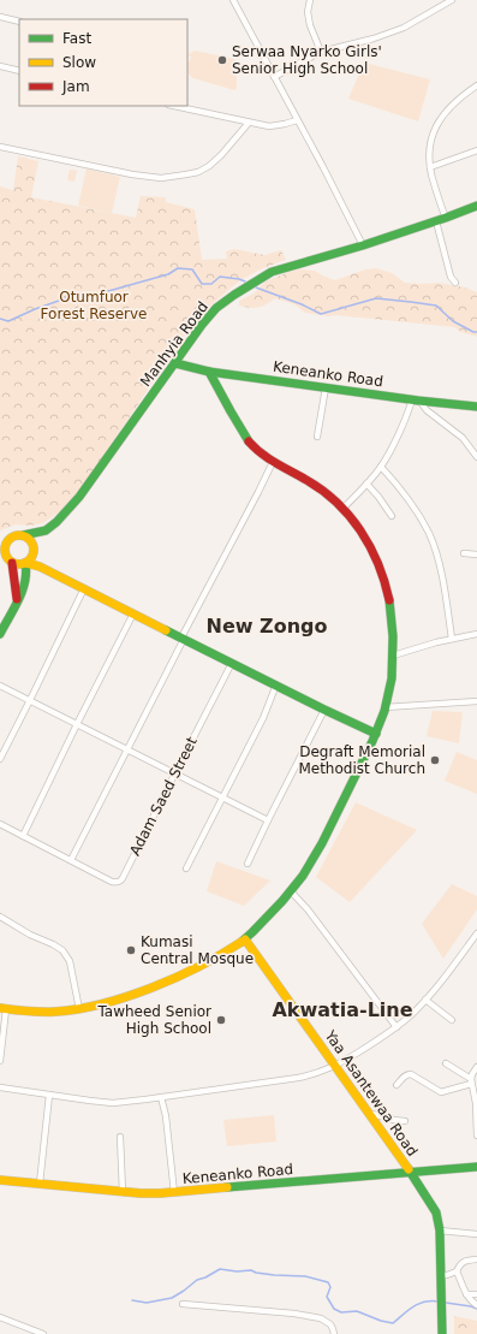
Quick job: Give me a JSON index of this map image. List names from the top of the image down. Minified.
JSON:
{"streets":{"street":["Manhyia Road","Keneanko Road","Adam Saed Street","Yaa Asantewaa Road"]},"crossings":[["Manhyia Road","Keneanko Road"],["Keneanko Road","Yaa Asantewaa Road"]],"districts":["New Zongo","Akwatia-Line"],"parks":["Otumfuor Forest Reserve"],"places":["Serwaa Nyarko Girls' Senior High School","Degraft Memorial Methodist Church","Kumasi Central Mosque","Tawheed Senior High School"],"legend":["Fast","Slow","Jam"]}
